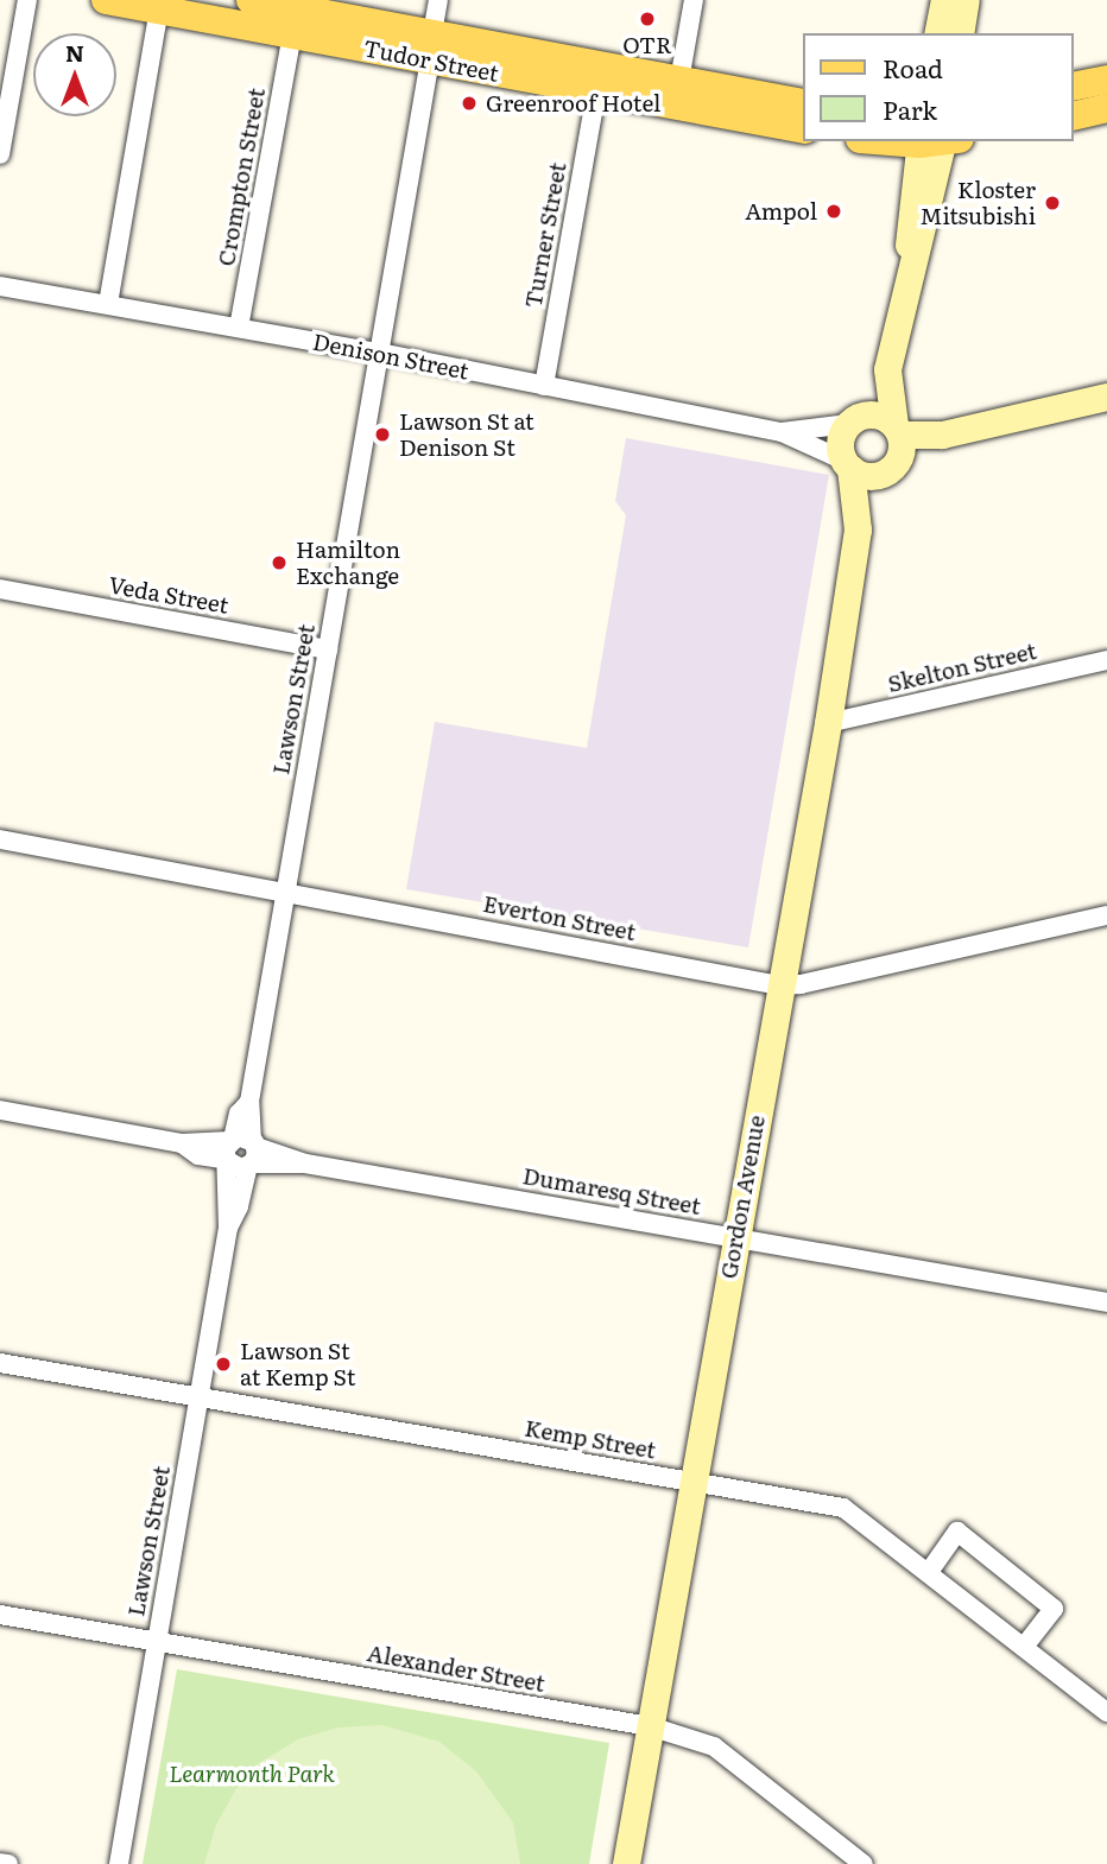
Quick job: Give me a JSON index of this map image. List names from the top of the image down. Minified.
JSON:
{"streets":{"main road":["Tudor Street","Gordon Avenue"],"street":["Crompton Street","Turner Street","Denison Street","Veda Street","Skelton Street","Lawson Street","Everton Street","Dumaresq Street","Kemp Street","Alexander Street"]},"crossings":[["Tudor Street","Crompton Street"],["Tudor Street","Turner Street"],["Tudor Street","Lawson Street"],["Crompton Street","Denison Street"],["Turner Street","Denison Street"],["Denison Street","Lawson Street"],["Denison Street","Gordon Avenue"],["Veda Street","Lawson Street"],["Skelton Street","Gordon Avenue"],["Lawson Street","Everton Street"],["Lawson Street","Dumaresq Street"],["Lawson Street","Kemp Street"],["Lawson Street","Alexander Street"],["Everton Street","Gordon Avenue"],["Dumaresq Street","Gordon Avenue"],["Gordon Avenue","Kemp Street"],["Gordon Avenue","Alexander Street"]],"parks":["Learmonth Park"],"places":["OTR","Greenroof Hotel","Kloster Mitsubishi","Ampol","Lawson St at Denison St","Hamilton Exchange","Lawson St at Kemp St"],"legend":["Road","Park"],"north":"top"}
